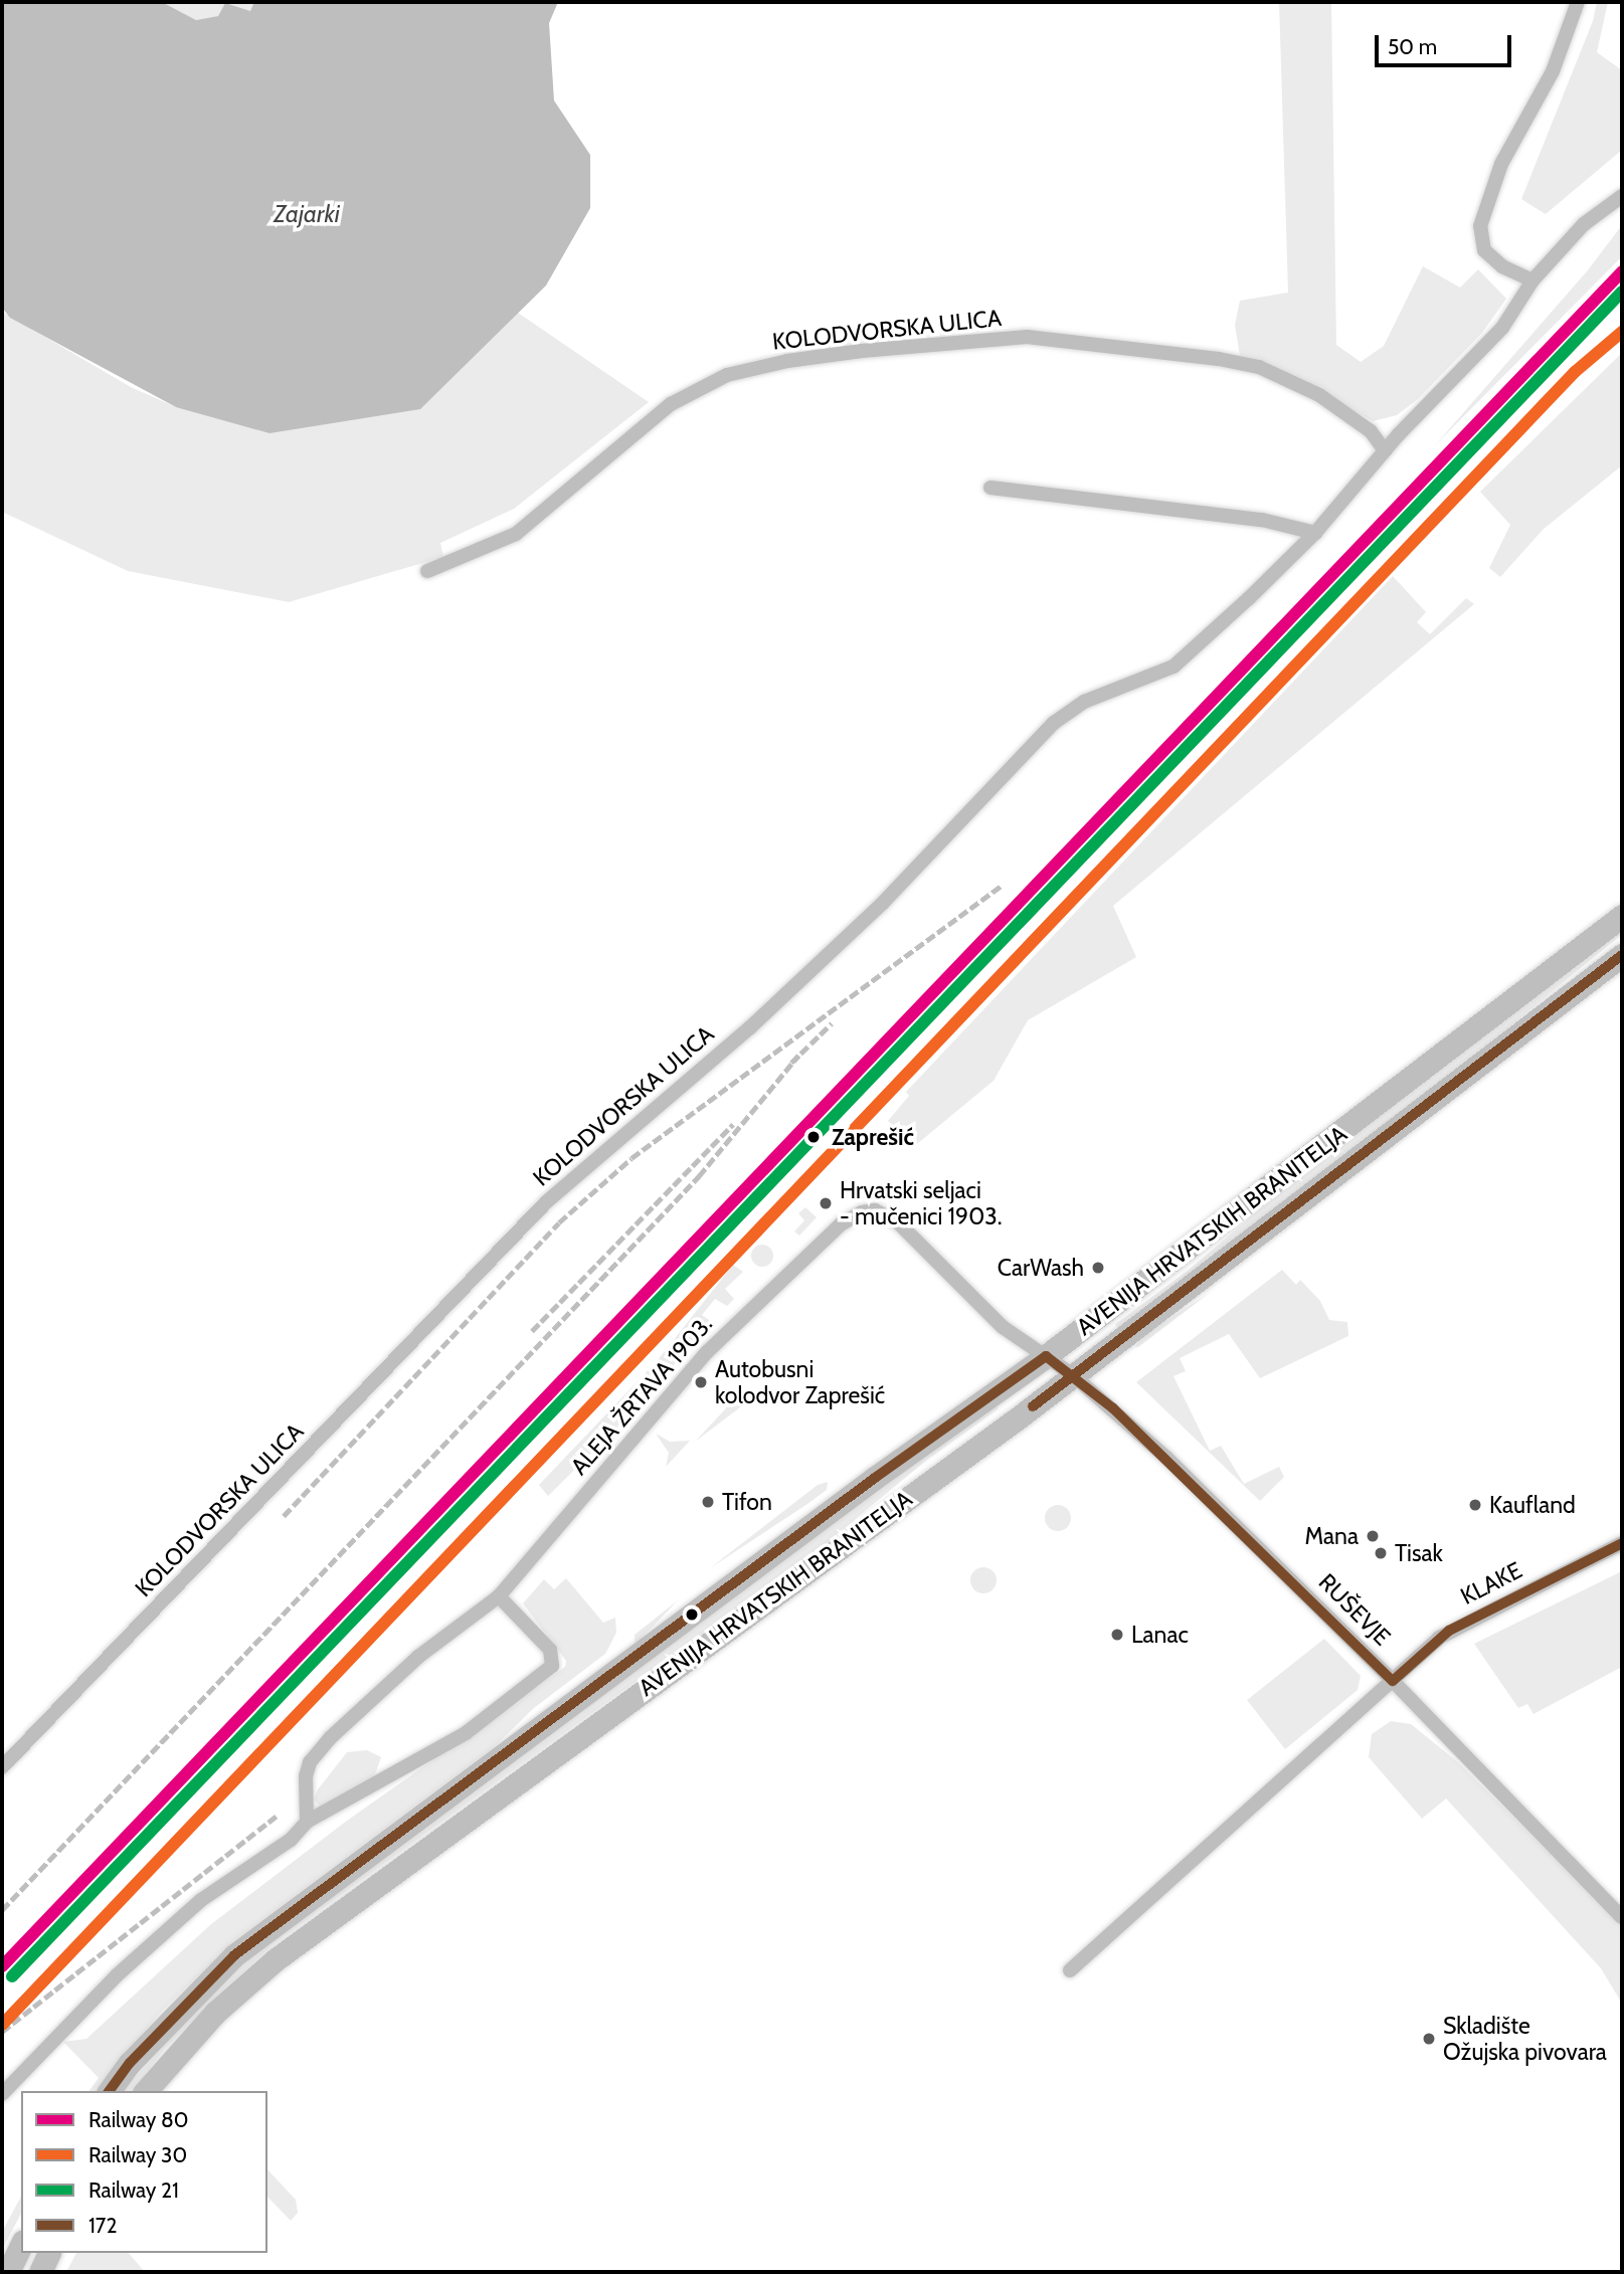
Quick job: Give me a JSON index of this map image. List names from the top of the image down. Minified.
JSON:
{"streets":{"main road":["AVENIJA HRVATSKIH BRANITELJA"],"street":["KOLODVORSKA ULICA","ALEJA ŽRTAVA 1903.","KLAKE","RUŠEVJE"]},"crossings":[["AVENIJA HRVATSKIH BRANITELJA","ALEJA ŽRTAVA 1903."],["AVENIJA HRVATSKIH BRANITELJA","RUŠEVJE"],["ALEJA ŽRTAVA 1903.","RUŠEVJE"],["KLAKE","RUŠEVJE"]],"water":["Zajarki"],"places":["Zaprešić","Hrvatski seljaci - mučenici 1903.","CarWash","Autobusni kolodvor Zaprešić","Tifon","Kaufland","Mana","Tisak","Lanac","Skladište Ožujska pivovara"],"lines":["rail line 80","rail line 21","rail line 30","transit line 172"],"legend":["Railway 80","Railway 30","Railway 21","172"],"scale_bar":"50 m"}
